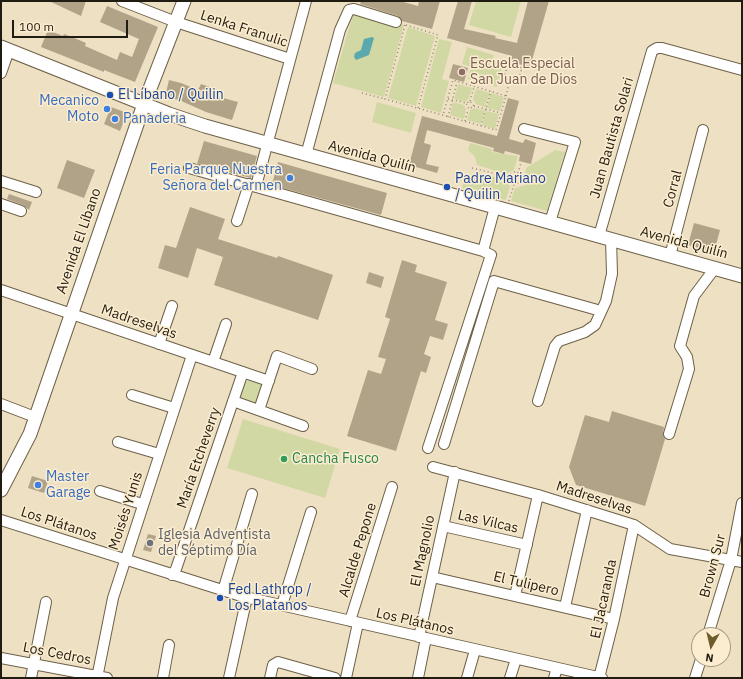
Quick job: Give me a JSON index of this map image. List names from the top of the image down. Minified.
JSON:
{"streets":{"main road":["Avenida Quilín","Avenida El Líbano"],"street":["Lenka Franulic","Juan Bautista Solari","Corral","Madreselvas","María Etcheverry","Moisés Yunis","Las Vilcas","Los Plátanos","Alcalde Pepone","El Magnolio","Brown Sur","El Tulipero","El Jacaranda","Los Cedros"]},"crossings":[["Lenka Franulic","Avenida El Líbano"],["Juan Bautista Solari","Avenida Quilín"],["Avenida Quilín","Corral"],["Avenida Quilín","Avenida El Líbano"],["Avenida El Líbano","Madreselvas"],["Madreselvas","María Etcheverry"],["Madreselvas","Moisés Yunis"],["Madreselvas","El Magnolio"],["Madreselvas","Brown Sur"],["Madreselvas","El Jacaranda"],["María Etcheverry","Los Plátanos"],["Moisés Yunis","Los Plátanos"],["Moisés Yunis","Los Cedros"],["Las Vilcas","El Magnolio"],["Los Plátanos","Alcalde Pepone"],["Los Plátanos","El Magnolio"],["Los Plátanos","El Jacaranda"],["El Magnolio","El Tulipero"],["El Tulipero","El Jacaranda"]],"places":["Escuela Especial San Juan de Dios","El Líbano / Quilin","Mecanico Moto","Panaderia","Feria Parque Nuestra Señora del Carmen","Padre Mariano / Quilin","Cancha Fusco","Master Garage","Iglesia Adventista del Séptimo Día","Fed Lathrop / Los Platanos"],"scale_bar":"100 m","north":"bottom"}
